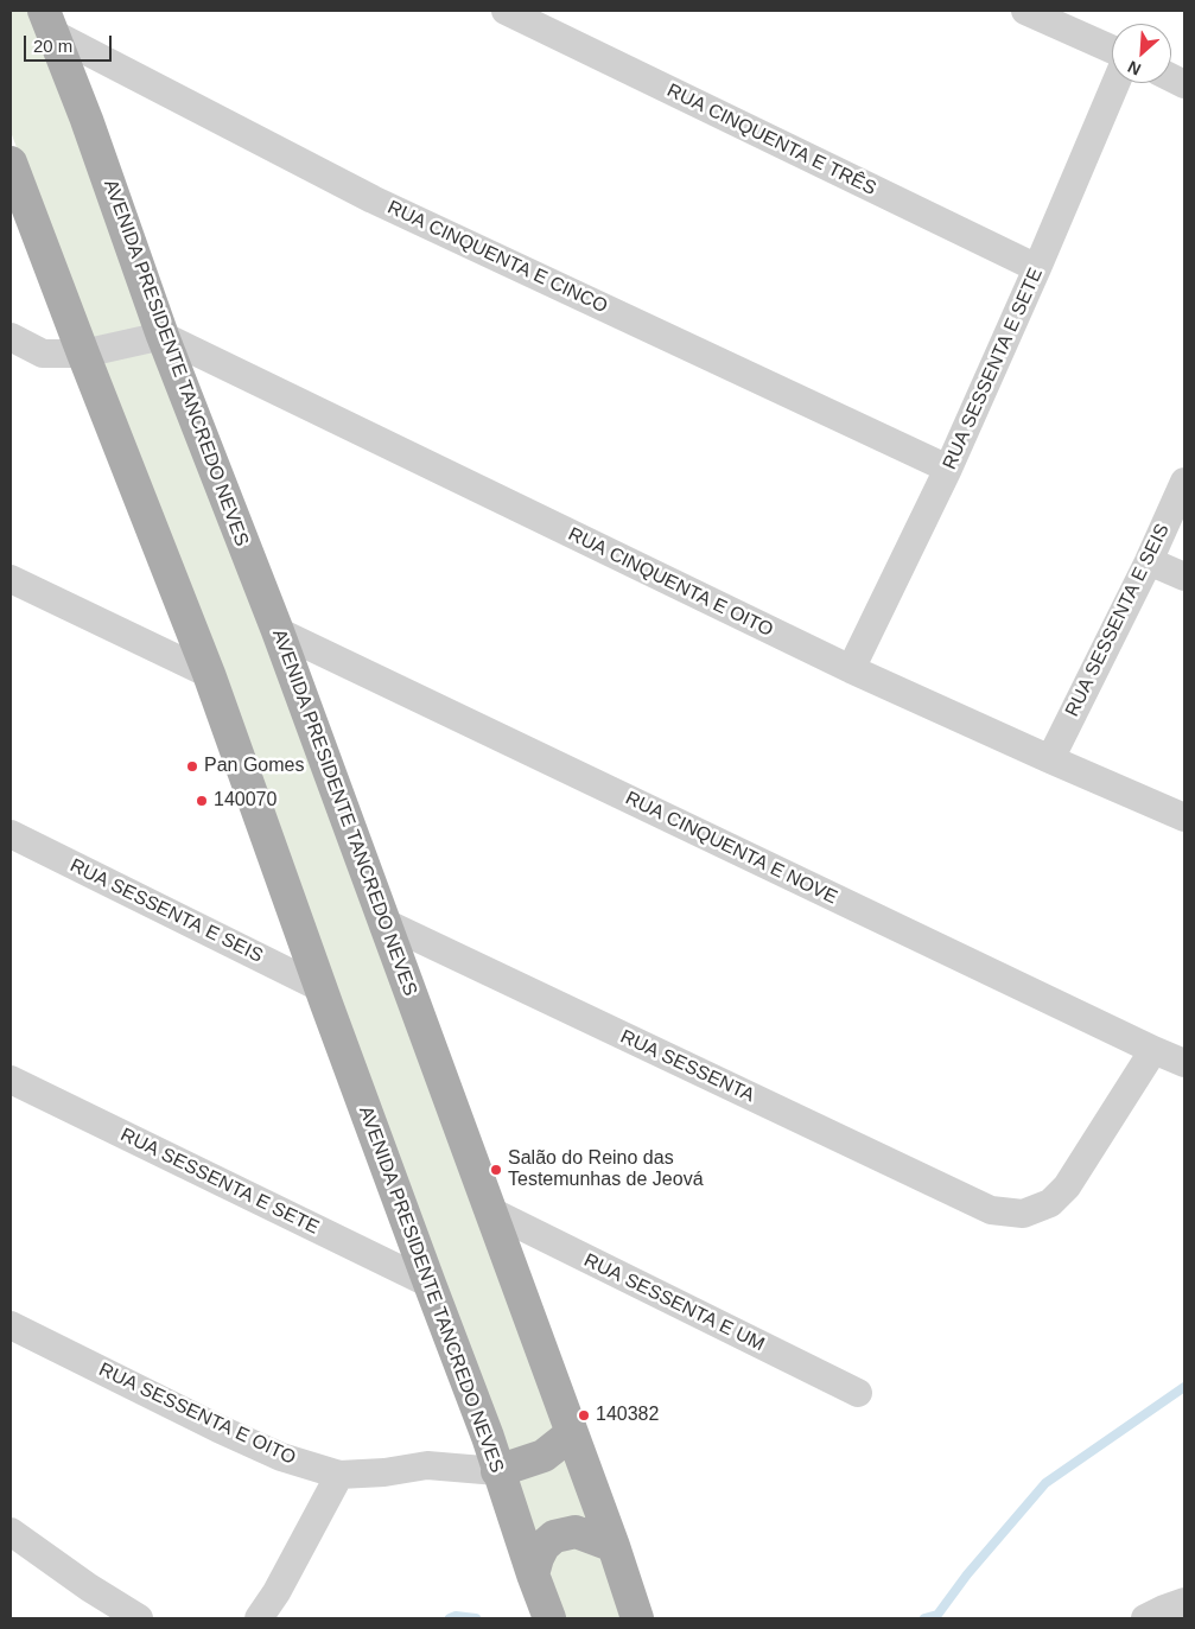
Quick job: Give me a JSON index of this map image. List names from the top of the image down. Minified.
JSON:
{"streets":{"main road":["AVENIDA PRESIDENTE TANCREDO NEVES"],"street":["RUA CINQUENTA E TRÊS","RUA CINQUENTA E CINCO","RUA SESSENTA E SETE","RUA CINQUENTA E OITO","RUA SESSENTA E SEIS","RUA CINQUENTA E NOVE","RUA SESSENTA","RUA SESSENTA E UM","RUA SESSENTA E OITO"]},"crossings":[["RUA CINQUENTA E TRÊS","RUA SESSENTA E SETE"],["RUA CINQUENTA E CINCO","AVENIDA PRESIDENTE TANCREDO NEVES"],["RUA CINQUENTA E CINCO","RUA SESSENTA E SETE"],["AVENIDA PRESIDENTE TANCREDO NEVES","RUA SESSENTA E SETE"],["AVENIDA PRESIDENTE TANCREDO NEVES","RUA CINQUENTA E OITO"],["AVENIDA PRESIDENTE TANCREDO NEVES","RUA SESSENTA E SEIS"],["AVENIDA PRESIDENTE TANCREDO NEVES","RUA CINQUENTA E NOVE"],["AVENIDA PRESIDENTE TANCREDO NEVES","RUA SESSENTA"],["AVENIDA PRESIDENTE TANCREDO NEVES","RUA SESSENTA E UM"],["AVENIDA PRESIDENTE TANCREDO NEVES","RUA SESSENTA E OITO"],["RUA SESSENTA E SETE","RUA CINQUENTA E OITO"],["RUA CINQUENTA E OITO","RUA SESSENTA E SEIS"],["RUA CINQUENTA E NOVE","RUA SESSENTA"]],"places":["Pan Gomes","140070","Salão do Reino das Testemunhas de Jeová","140382"],"scale_bar":"20 m","north":"bottom left"}
